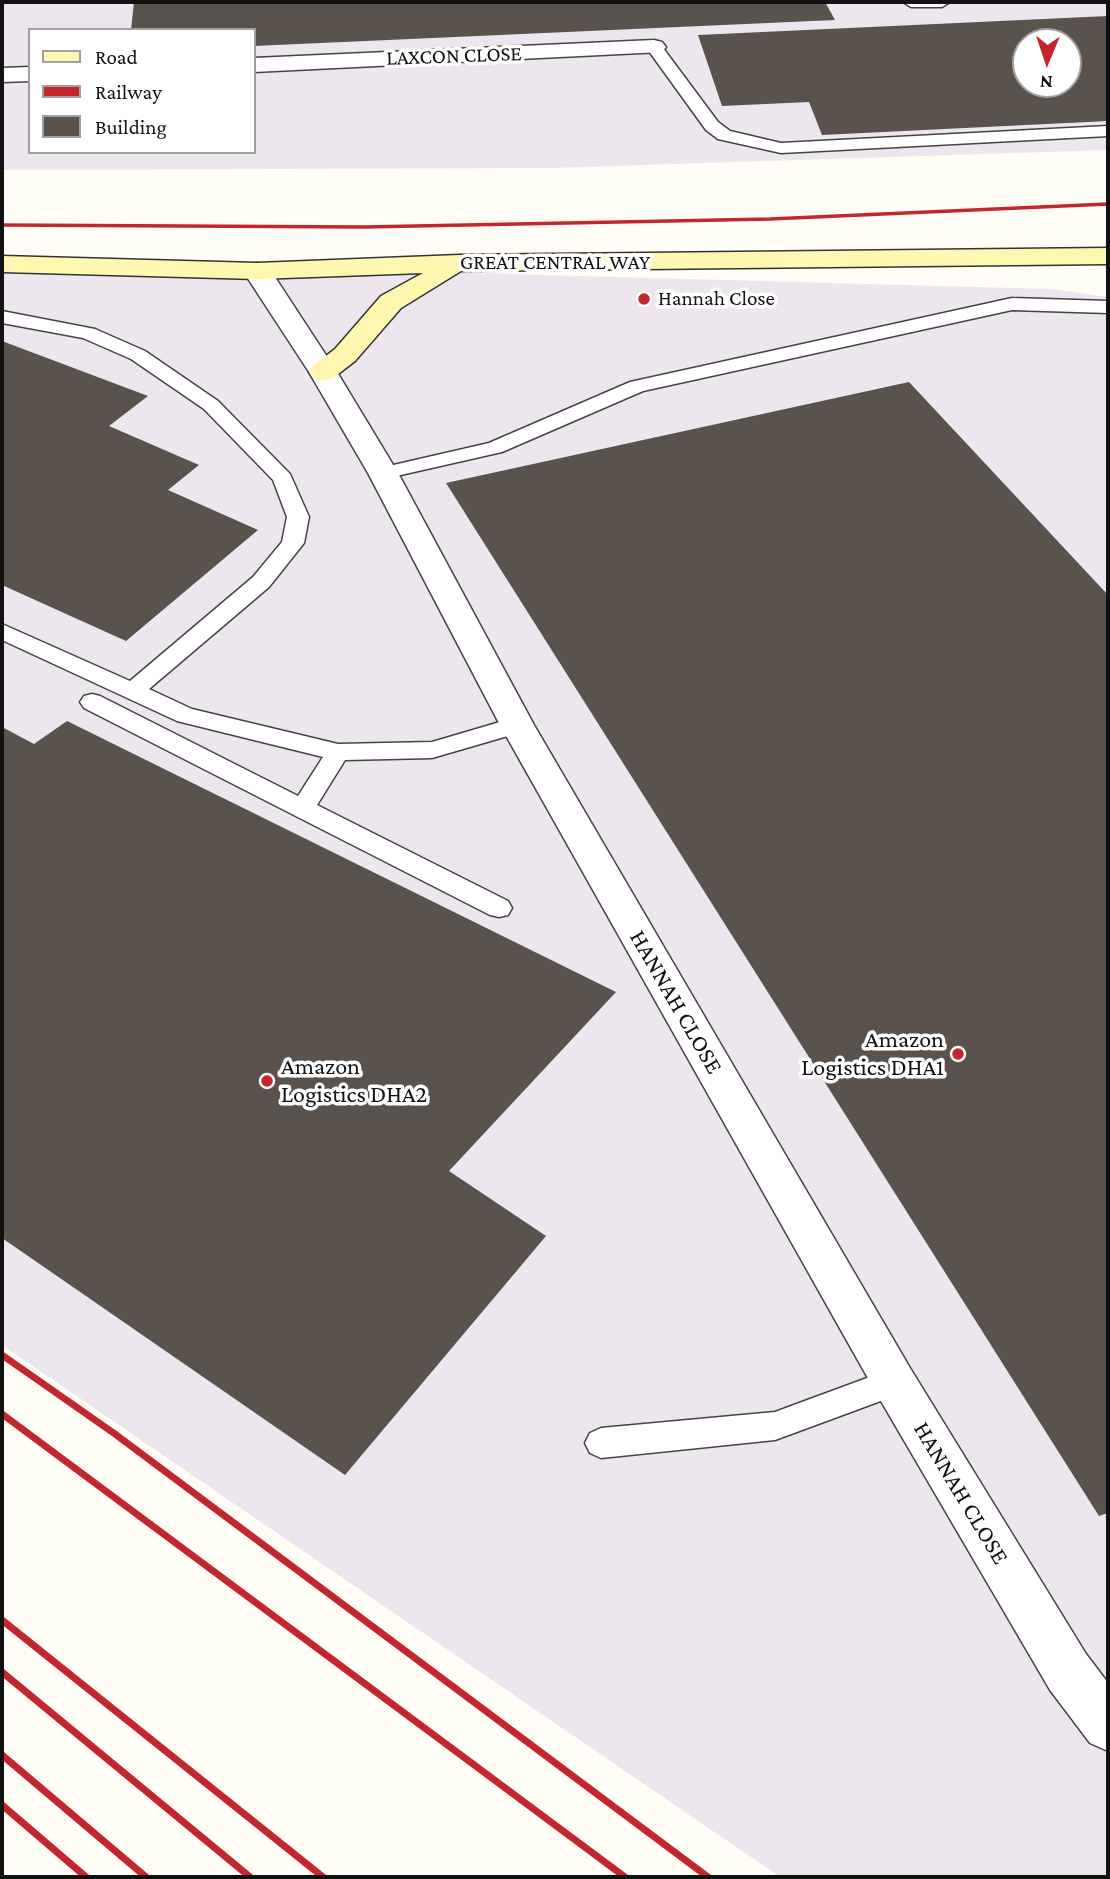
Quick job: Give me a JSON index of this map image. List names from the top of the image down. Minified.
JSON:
{"streets":{"main road":["GREAT CENTRAL WAY"],"street":["LAXCON CLOSE","HANNAH CLOSE"]},"crossings":[["GREAT CENTRAL WAY","HANNAH CLOSE"]],"places":["Hannah Close","Amazon Logistics DHA1","Amazon Logistics DHA2"],"legend":["Road","Railway","Building"],"north":"bottom"}
